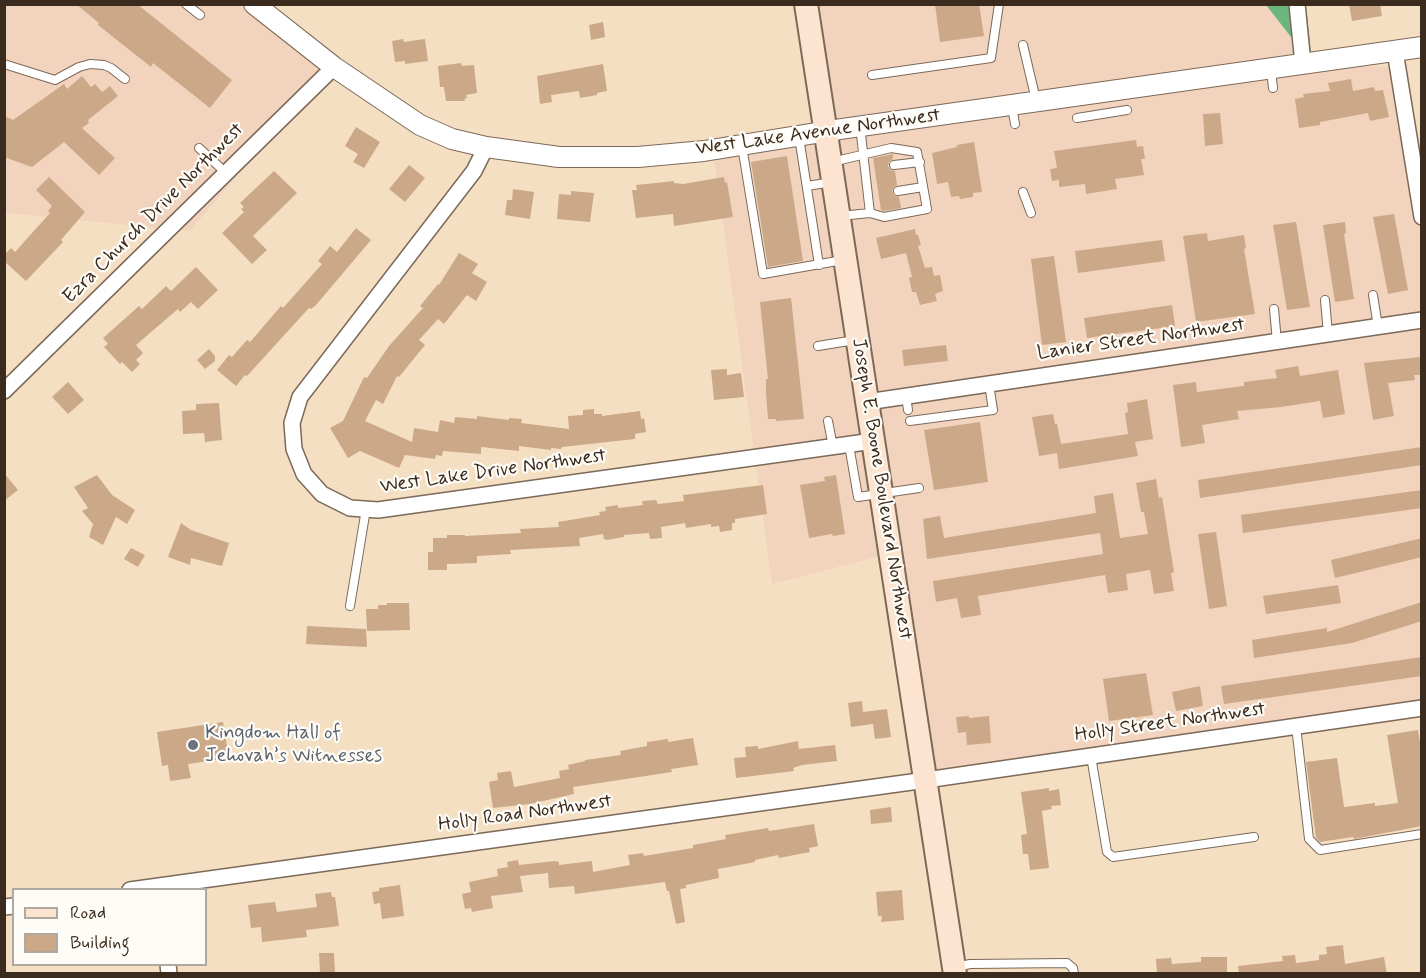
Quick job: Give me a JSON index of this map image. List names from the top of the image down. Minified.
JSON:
{"streets":{"main road":["Joseph E. Boone Boulevard Northwest"],"street":["West Lake Avenue Northwest","Ezra Church Drive Northwest","Lanier Street Northwest","West Lake Drive Northwest","Holly Street Northwest","Holly Road Northwest"]},"crossings":[["West Lake Avenue Northwest","Ezra Church Drive Northwest"],["West Lake Avenue Northwest","West Lake Drive Northwest"],["West Lake Avenue Northwest","Joseph E. Boone Boulevard Northwest"],["Lanier Street Northwest","Joseph E. Boone Boulevard Northwest"],["West Lake Drive Northwest","Joseph E. Boone Boulevard Northwest"],["Joseph E. Boone Boulevard Northwest","Holly Street Northwest"],["Joseph E. Boone Boulevard Northwest","Holly Road Northwest"],["Holly Street Northwest","Holly Road Northwest"]],"places":["Kingdom Hall of Jehovah’s Witnesses"],"legend":["Road","Building"]}
